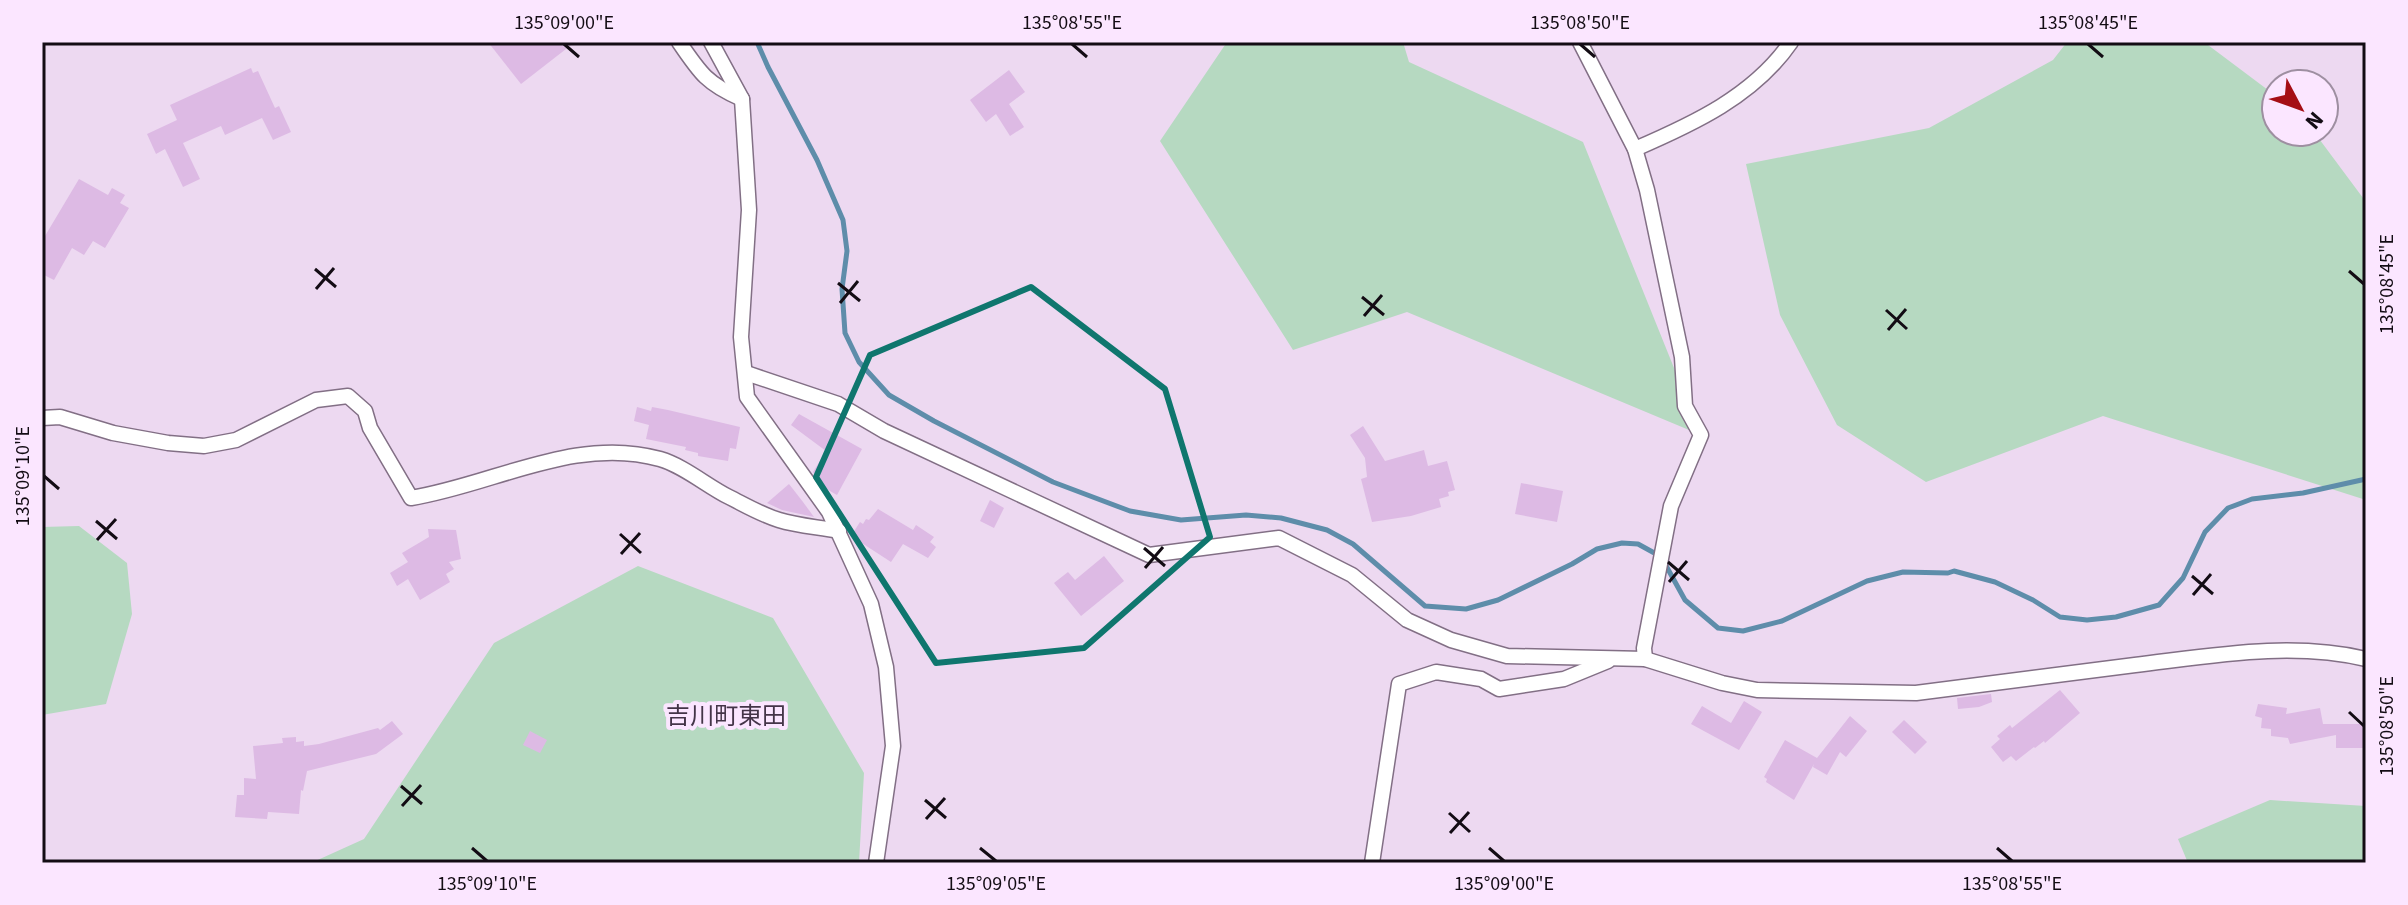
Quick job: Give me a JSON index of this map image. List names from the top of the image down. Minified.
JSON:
{"districts":["吉川町東田"],"north":"bottom right","coordinates":["135°09'00\"E","135°08'55\"E","135°08'50\"E","135°08'45\"E","135°09'10\"E","135°09'05\"E"]}
